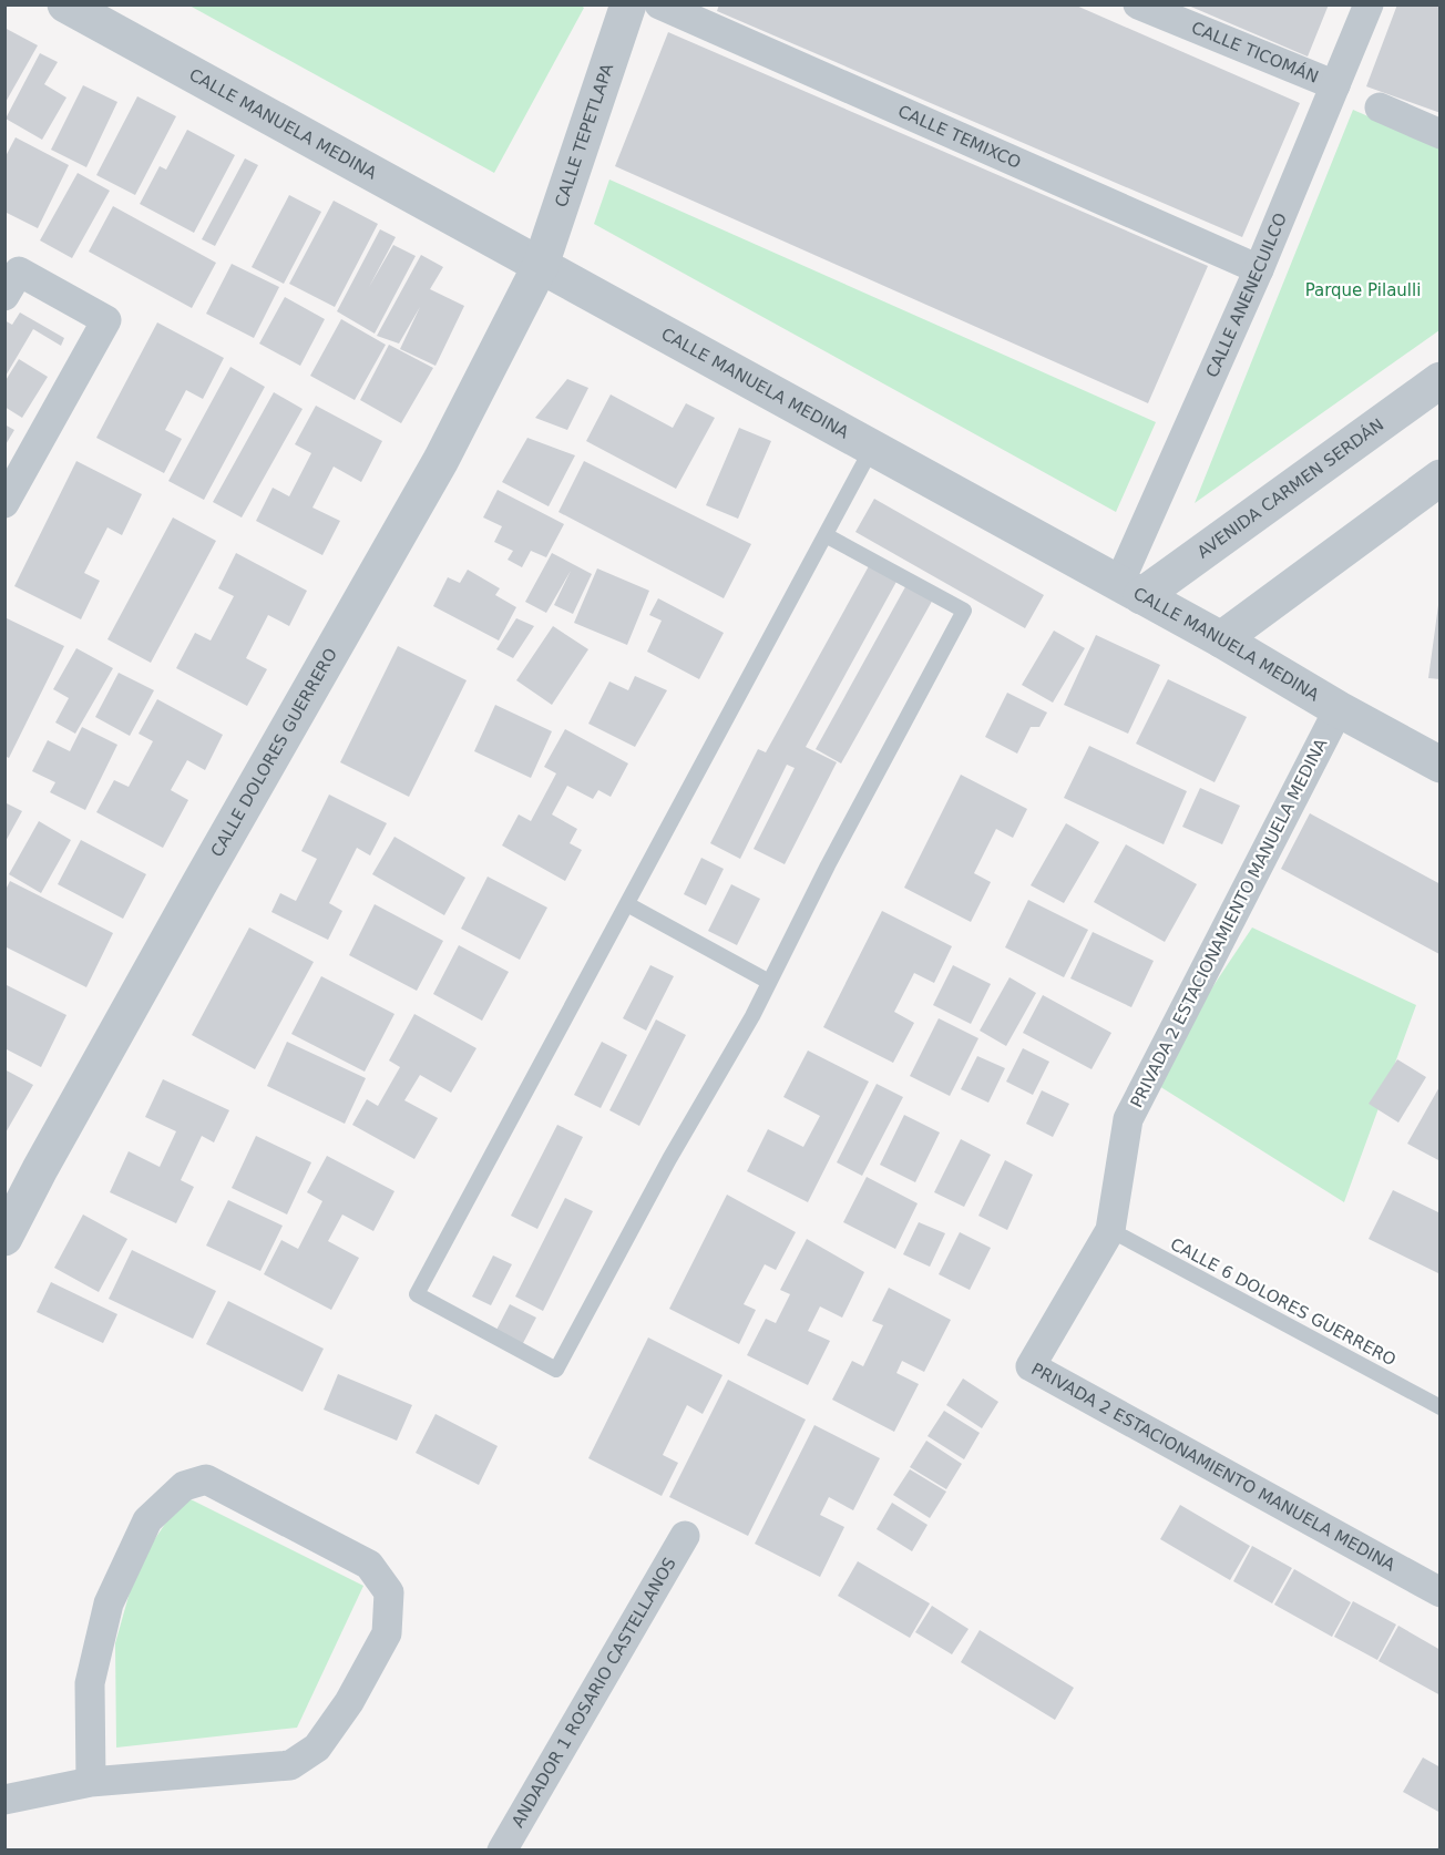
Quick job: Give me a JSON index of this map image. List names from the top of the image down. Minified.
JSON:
{"streets":{"street":["CALLE TICOMÁN","CALLE MANUELA MEDINA","CALLE TEPETLAPA","CALLE TEMIXCO","CALLE ANENECUILCO","AVENIDA CARMEN SERDÁN","CALLE DOLORES GUERRERO","PRIVADA 2 ESTACIONAMIENTO MANUELA MEDINA","ANDADOR 1 ROSARIO CASTELLANOS"],"lane":["CALLE 6 DOLORES GUERRERO"]},"crossings":[["CALLE TICOMÁN","CALLE ANENECUILCO"],["CALLE MANUELA MEDINA","CALLE TEPETLAPA"],["CALLE MANUELA MEDINA","CALLE ANENECUILCO"],["CALLE MANUELA MEDINA","AVENIDA CARMEN SERDÁN"],["CALLE MANUELA MEDINA","CALLE DOLORES GUERRERO"],["CALLE MANUELA MEDINA","PRIVADA 2 ESTACIONAMIENTO MANUELA MEDINA"],["CALLE TEPETLAPA","CALLE DOLORES GUERRERO"],["CALLE TEMIXCO","CALLE ANENECUILCO"],["CALLE ANENECUILCO","AVENIDA CARMEN SERDÁN"],["PRIVADA 2 ESTACIONAMIENTO MANUELA MEDINA","CALLE 6 DOLORES GUERRERO"]],"parks":["Parque Pilaulli"]}
